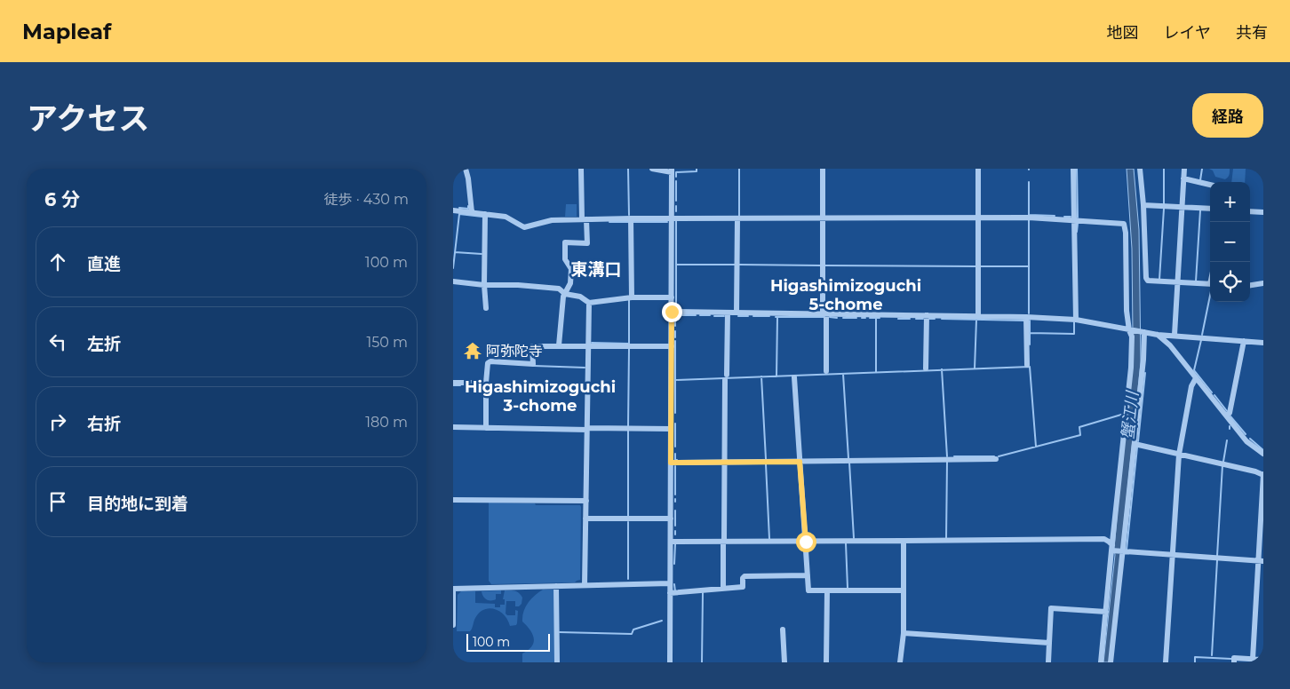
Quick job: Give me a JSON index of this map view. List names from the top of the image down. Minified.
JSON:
{"districts":["東溝口","Higashimizoguchi 5-chome","Higashimizoguchi 3-chome"],"water":["蟹江川"],"places":{"temple":["阿弥陀寺"]},"scale_bar":"100 m","page":{"header":"Mapleaf","nav":["地図","レイヤ","共有"],"title":"アクセス","buttons":"経路","heading":["6 分","徒歩 · 430 m"],"map_buttons":["+","−"],"list":[["直進","100 m"],["左折","150 m"],["右折","180 m"],"目的地に到着"],"scale":"100 m"}}
